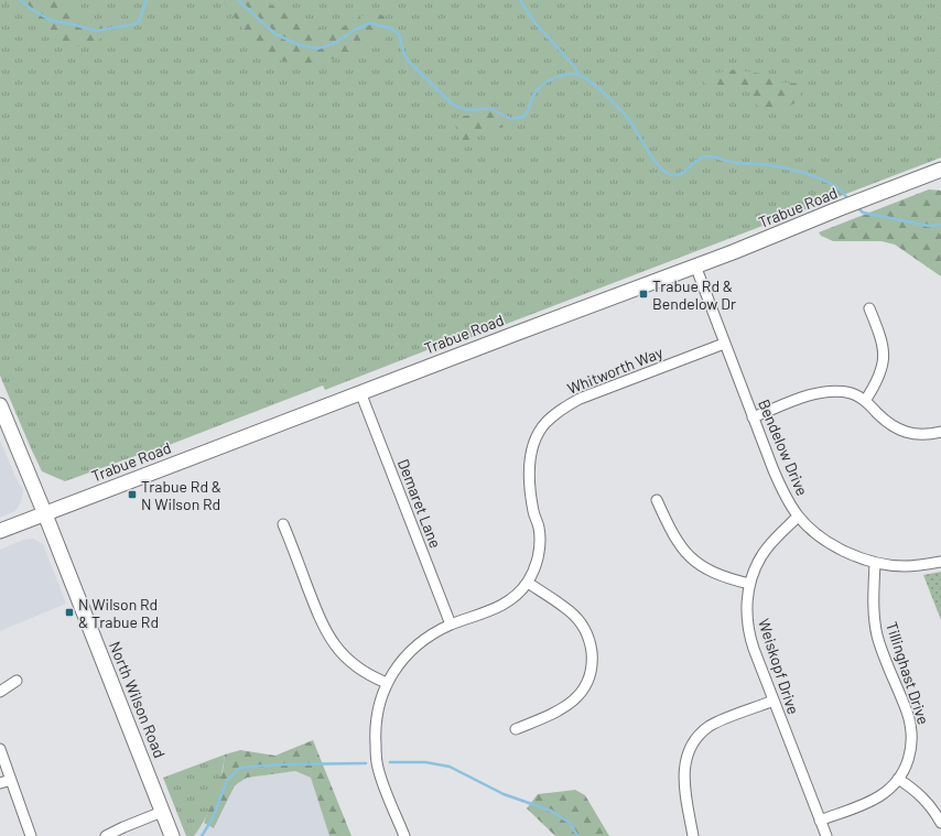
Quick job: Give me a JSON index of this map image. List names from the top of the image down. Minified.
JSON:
{"streets":{"main road":["Trabue Road","North Wilson Road"],"street":["Whitworth Way","Bendelow Drive","Demaret Lane","Weiskopf Drive","Tillinghast Drive"]},"crossings":[["Trabue Road","Bendelow Drive"],["Trabue Road","Demaret Lane"],["Trabue Road","North Wilson Road"],["Whitworth Way","Bendelow Drive"],["Whitworth Way","Demaret Lane"],["Bendelow Drive","Weiskopf Drive"],["Bendelow Drive","Tillinghast Drive"],["Weiskopf Drive","Tillinghast Drive"]],"places":{"transit":["Trabue Rd & Bendelow Dr","Trabue Rd & N Wilson Rd","N Wilson Rd & Trabue Rd"]}}
